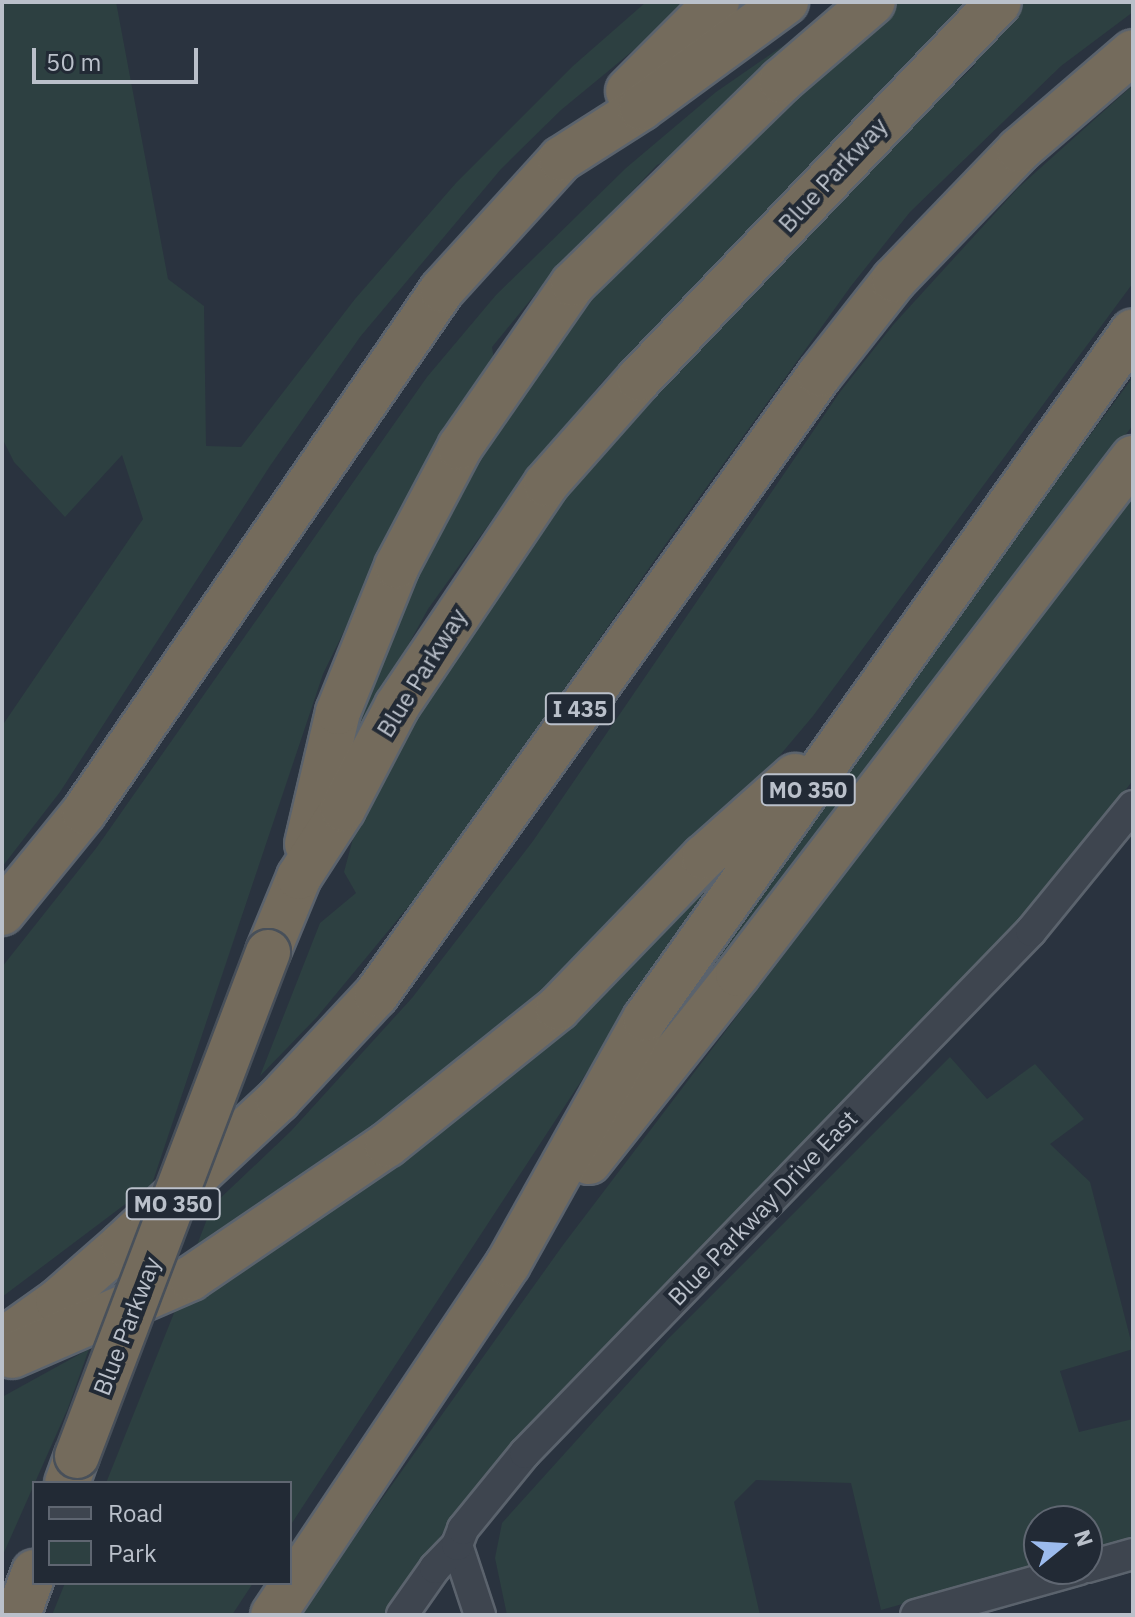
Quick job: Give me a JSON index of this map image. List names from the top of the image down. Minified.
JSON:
{"streets":{"highway":["Blue Parkway","I 435","MO 350"],"street":["Blue Parkway Drive East"]},"legend":["Road","Park"],"scale_bar":"50 m","north":"right"}
